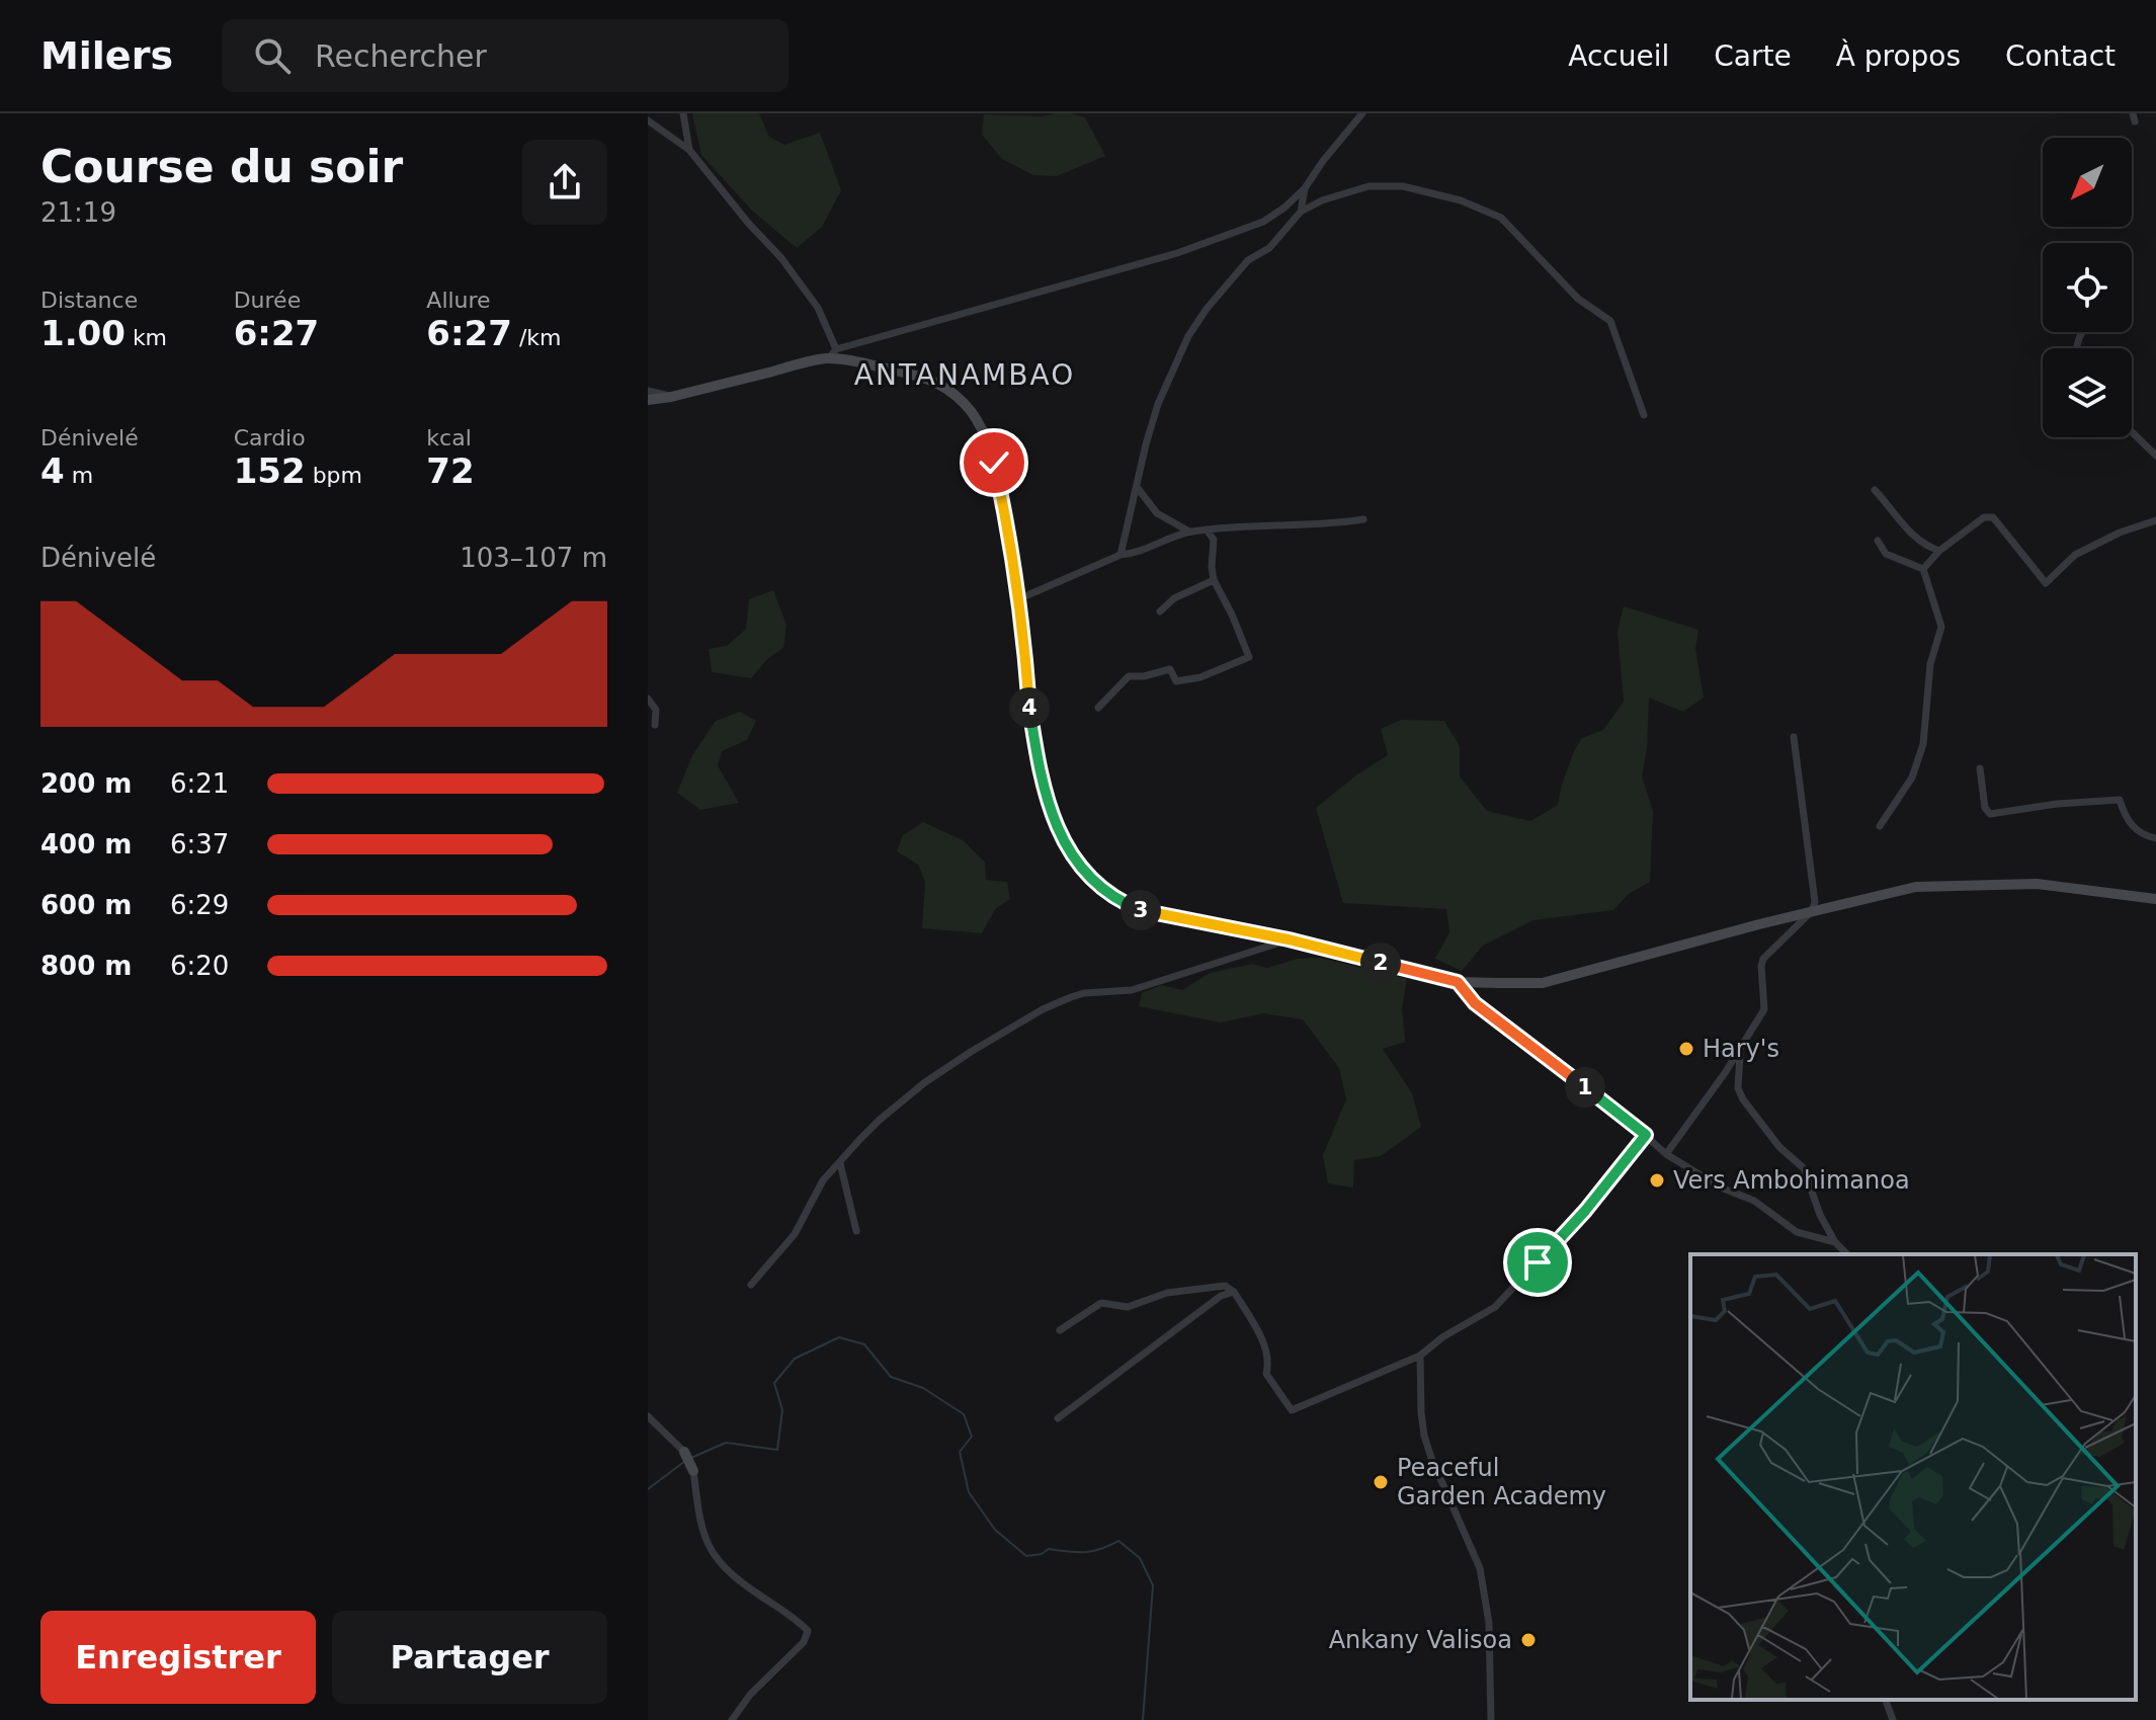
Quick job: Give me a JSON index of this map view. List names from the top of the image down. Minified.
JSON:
{"districts":["ANTANAMBAO"],"places":["Hary's","Vers Ambohimanoa","Peaceful Garden Academy","Ankany Valisoa"],"north":"bottom left","page":{"header":"Milers","search":"Rechercher","nav":["Accueil","Carte","À propos","Contact"],"heading":["Course du soir","21:19"],"stats":[["Distance","1.00 km"],["Durée","6:27"],["Allure","6:27 /km"],["Dénivelé","4 m"],["Cardio","152 bpm"],["kcal","72"]],"chart":["Dénivelé","103–107 m"],"pins":["4","3","2","1"],"list":[{"name":"200 m","note":"6:21"},{"name":"400 m","note":"6:37"},{"name":"600 m","note":"6:29"},{"name":"800 m","note":"6:20"}],"buttons":["Enregistrer","Partager"]}}
